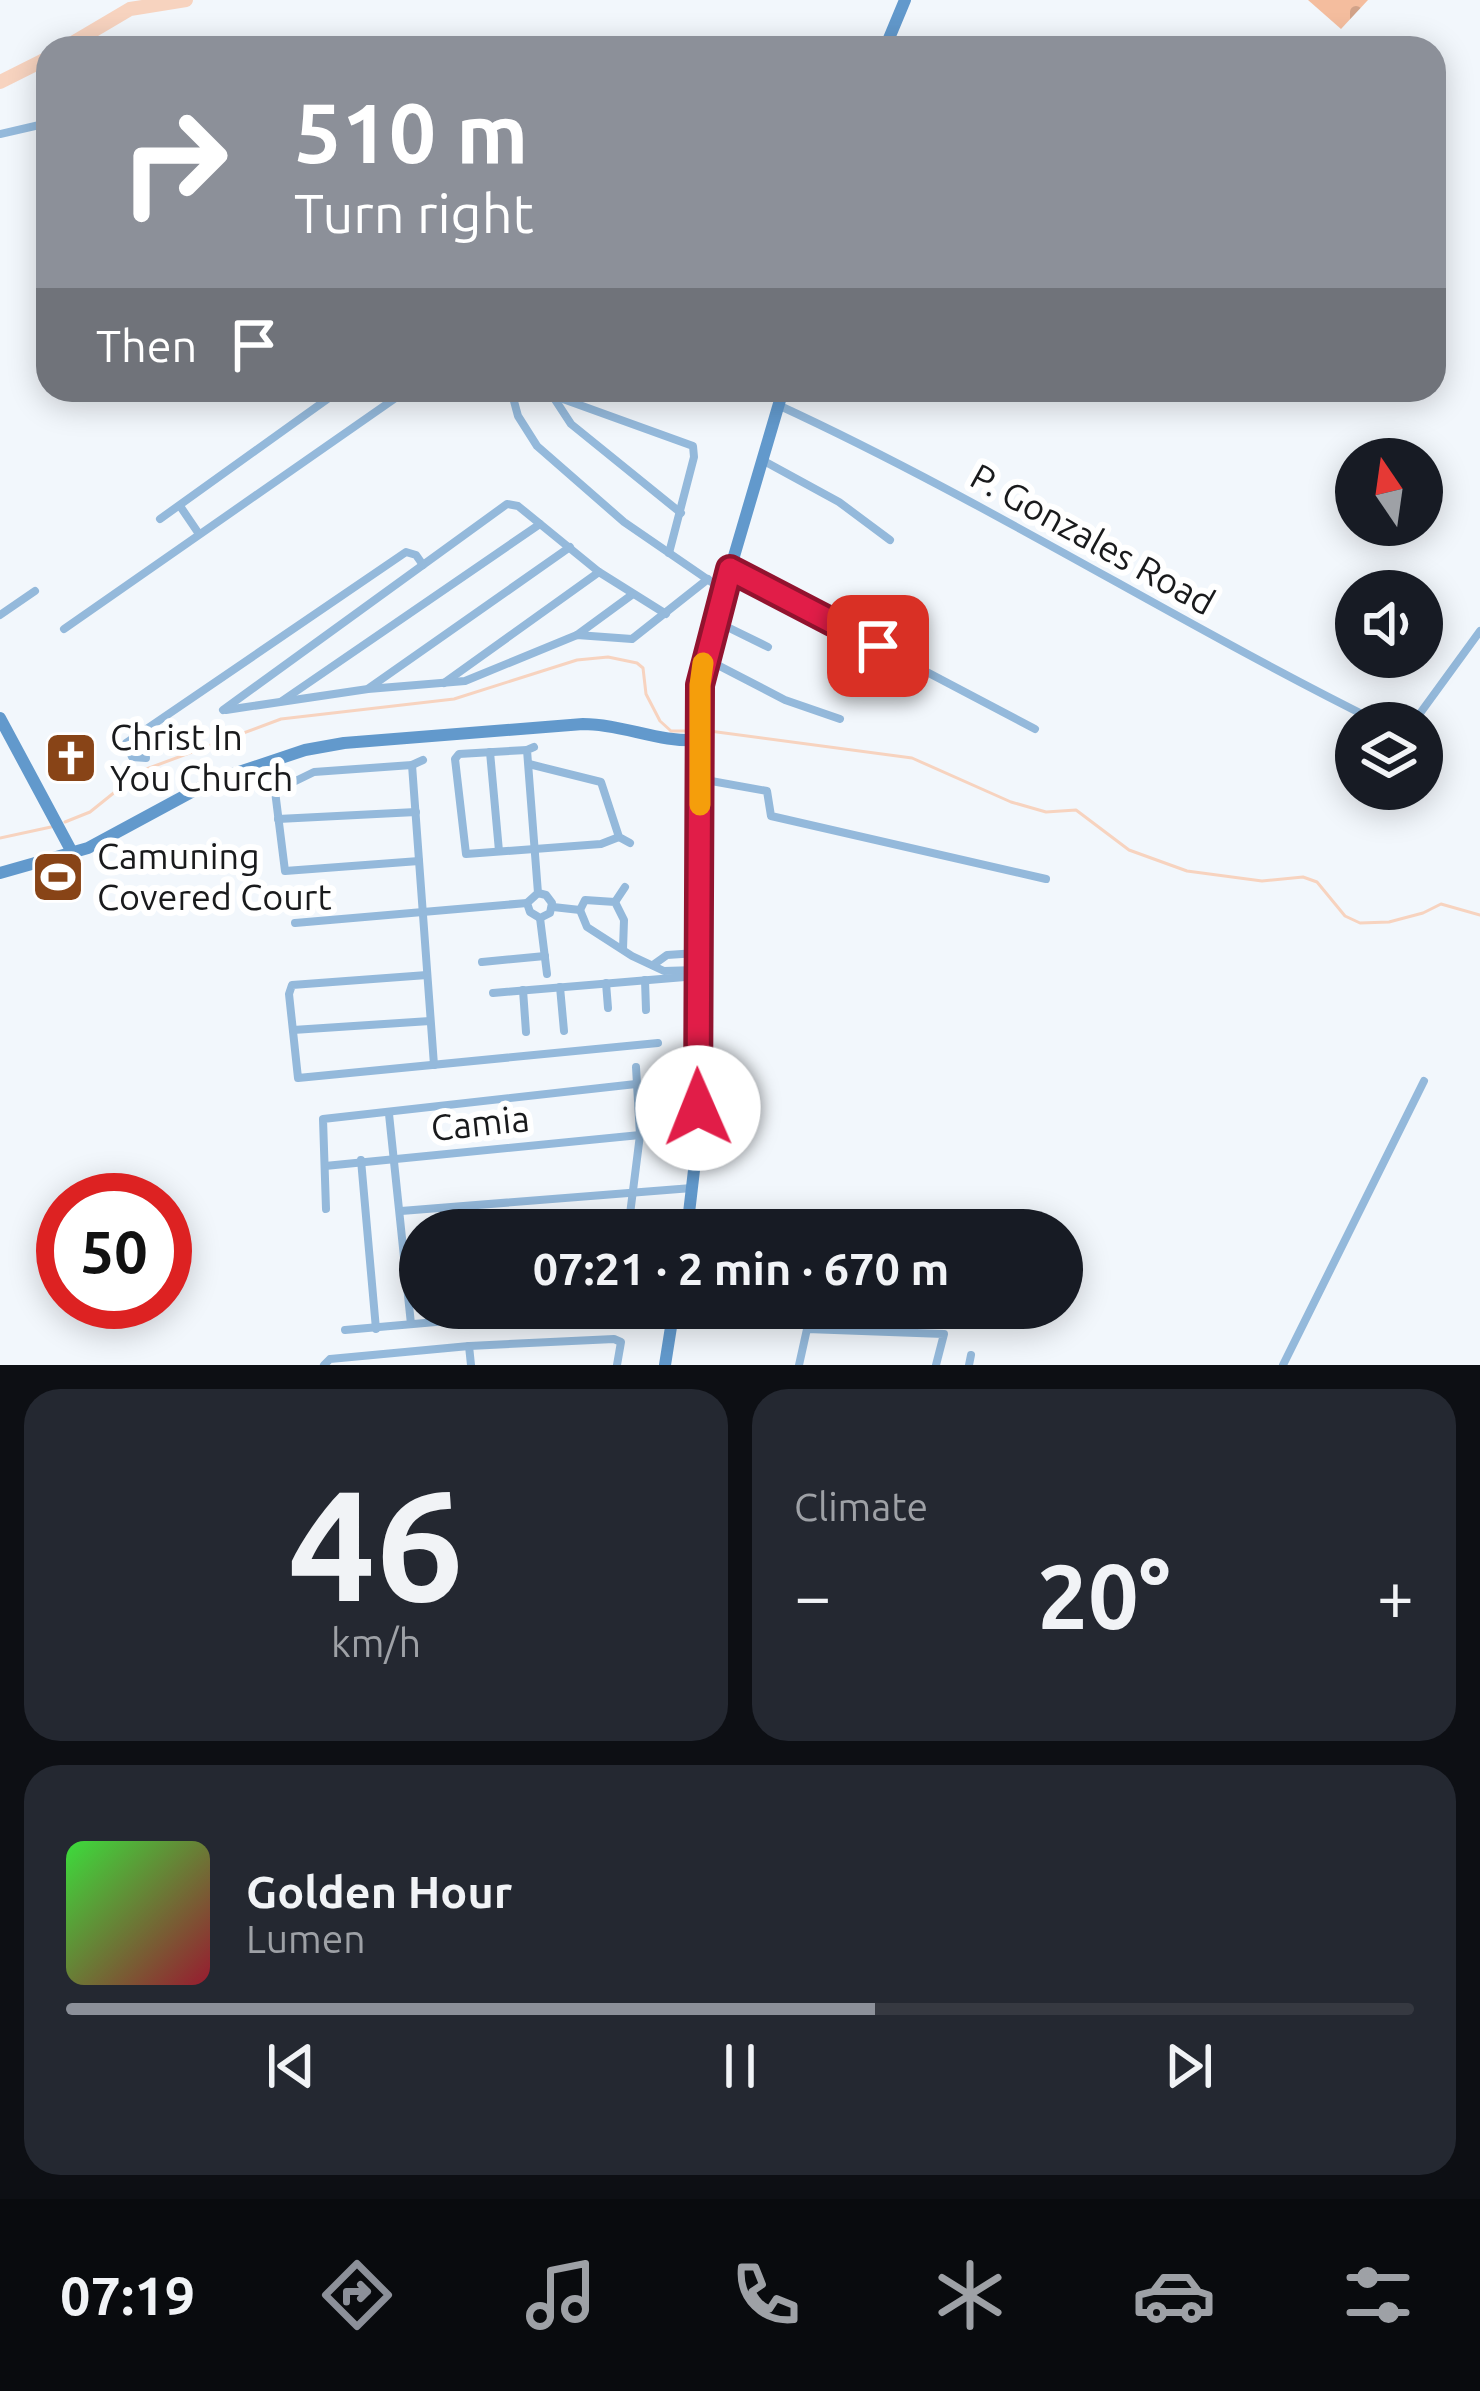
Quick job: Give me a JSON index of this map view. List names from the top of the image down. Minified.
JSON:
{"streets":{"street":["P. Gonzales Road","Camia"]},"places":{"church":["Christ In You Church"],"sports":["Camuning Covered Court"]},"north":"top","page":{"turn":["510 m","Turn right"],"then":"Then","limit":"50","trip":"07:21 · 2 min · 670 m","tile":[["46","km/h"],"Climate"],"heat":["−","20°","+"],"song":["Golden Hour","Lumen"],"tabs":"07:19"}}
